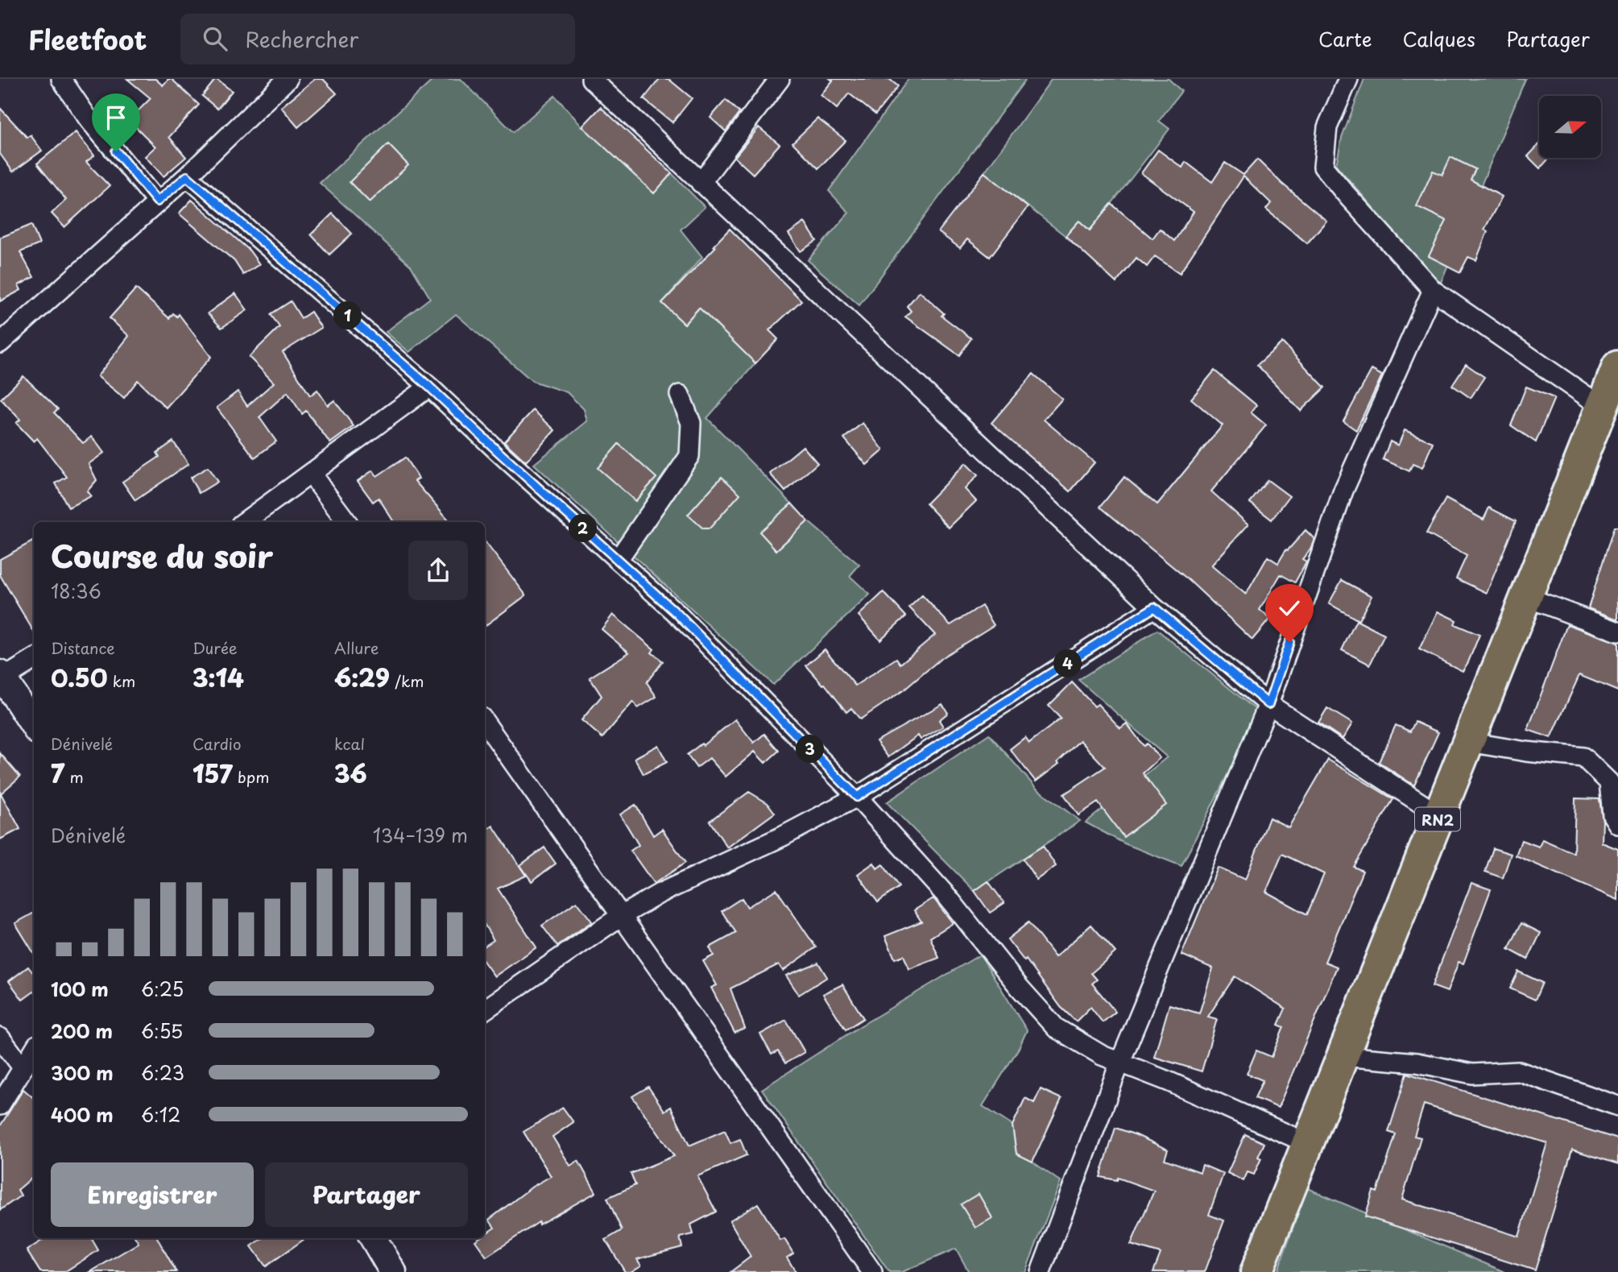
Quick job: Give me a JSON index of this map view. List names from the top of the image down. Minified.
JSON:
{"streets":{"highway":["RN2"]},"north":"right","page":{"header":"Fleetfoot","search":"Rechercher","nav":["Carte","Calques","Partager"],"pins":["1","2","4","3"],"heading":["Course du soir","18:36"],"stats":[["Distance","0.50 km"],["Durée","3:14"],["Allure","6:29 /km"],["Dénivelé","7 m"],["Cardio","157 bpm"],["kcal","36"]],"chart":["Dénivelé","134–139 m"],"list":[{"name":"100 m","note":"6:25"},{"name":"200 m","note":"6:55"},{"name":"300 m","note":"6:23"},{"name":"400 m","note":"6:12"}],"buttons":["Enregistrer","Partager"]}}
